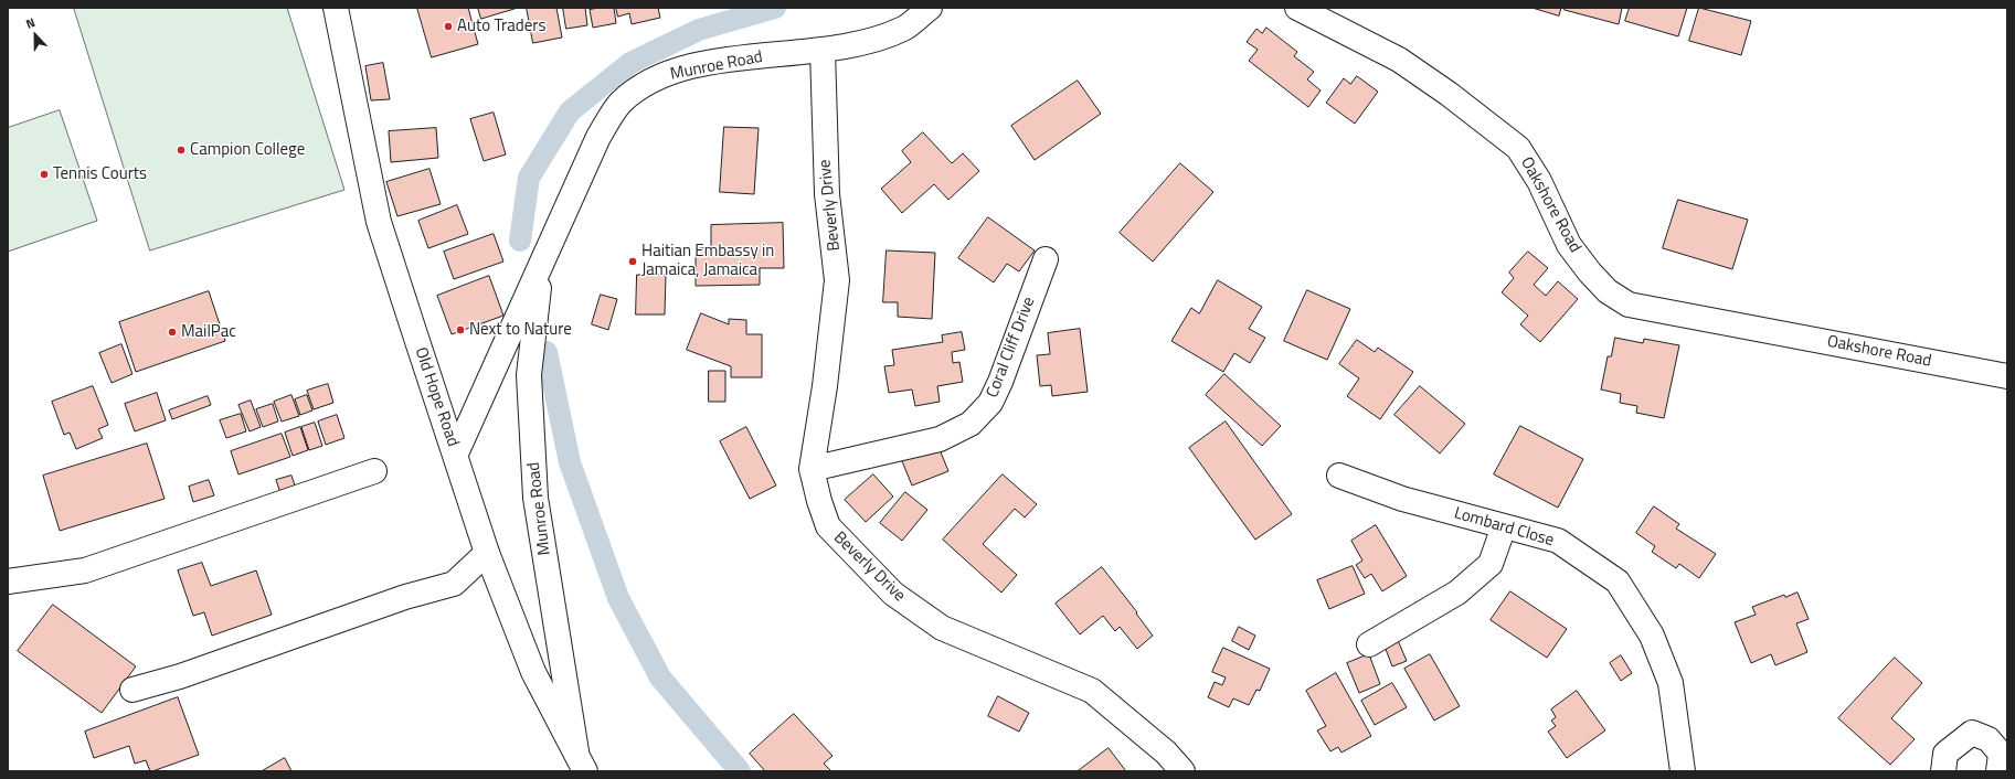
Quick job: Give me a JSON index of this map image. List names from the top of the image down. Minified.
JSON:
{"streets":{"street":["Munroe Road","Beverly Drive","Oakshore Road","Coral Cliff Drive","Old Hope Road","Lombard Close"]},"crossings":[["Munroe Road","Beverly Drive"],["Munroe Road","Old Hope Road"],["Beverly Drive","Coral Cliff Drive"]],"places":["Auto Traders","Campion College","Tennis Courts","Haitian Embassy in Jamaica, Jamaica","Next to Nature","MailPac"],"north":"top"}
